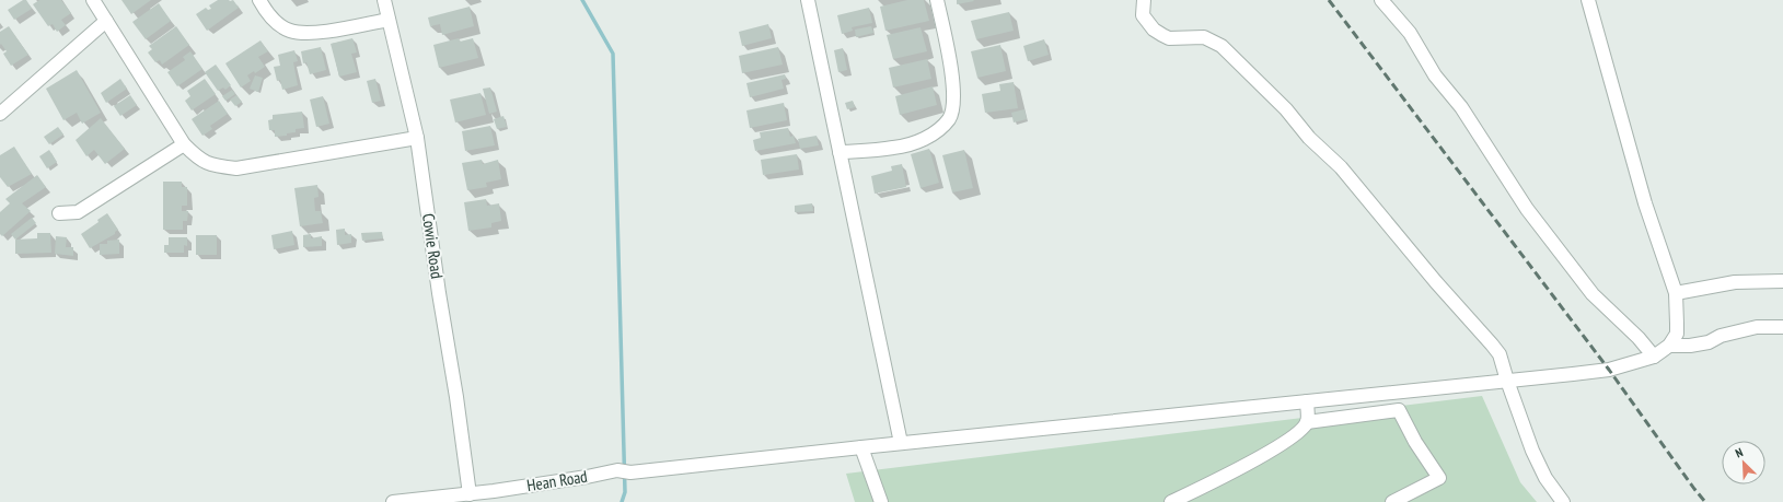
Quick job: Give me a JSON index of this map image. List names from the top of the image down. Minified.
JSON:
{"streets":{"street":["Cowie Road","Hean Road"]},"crossings":[["Cowie Road","Hean Road"]],"north":"top left"}
